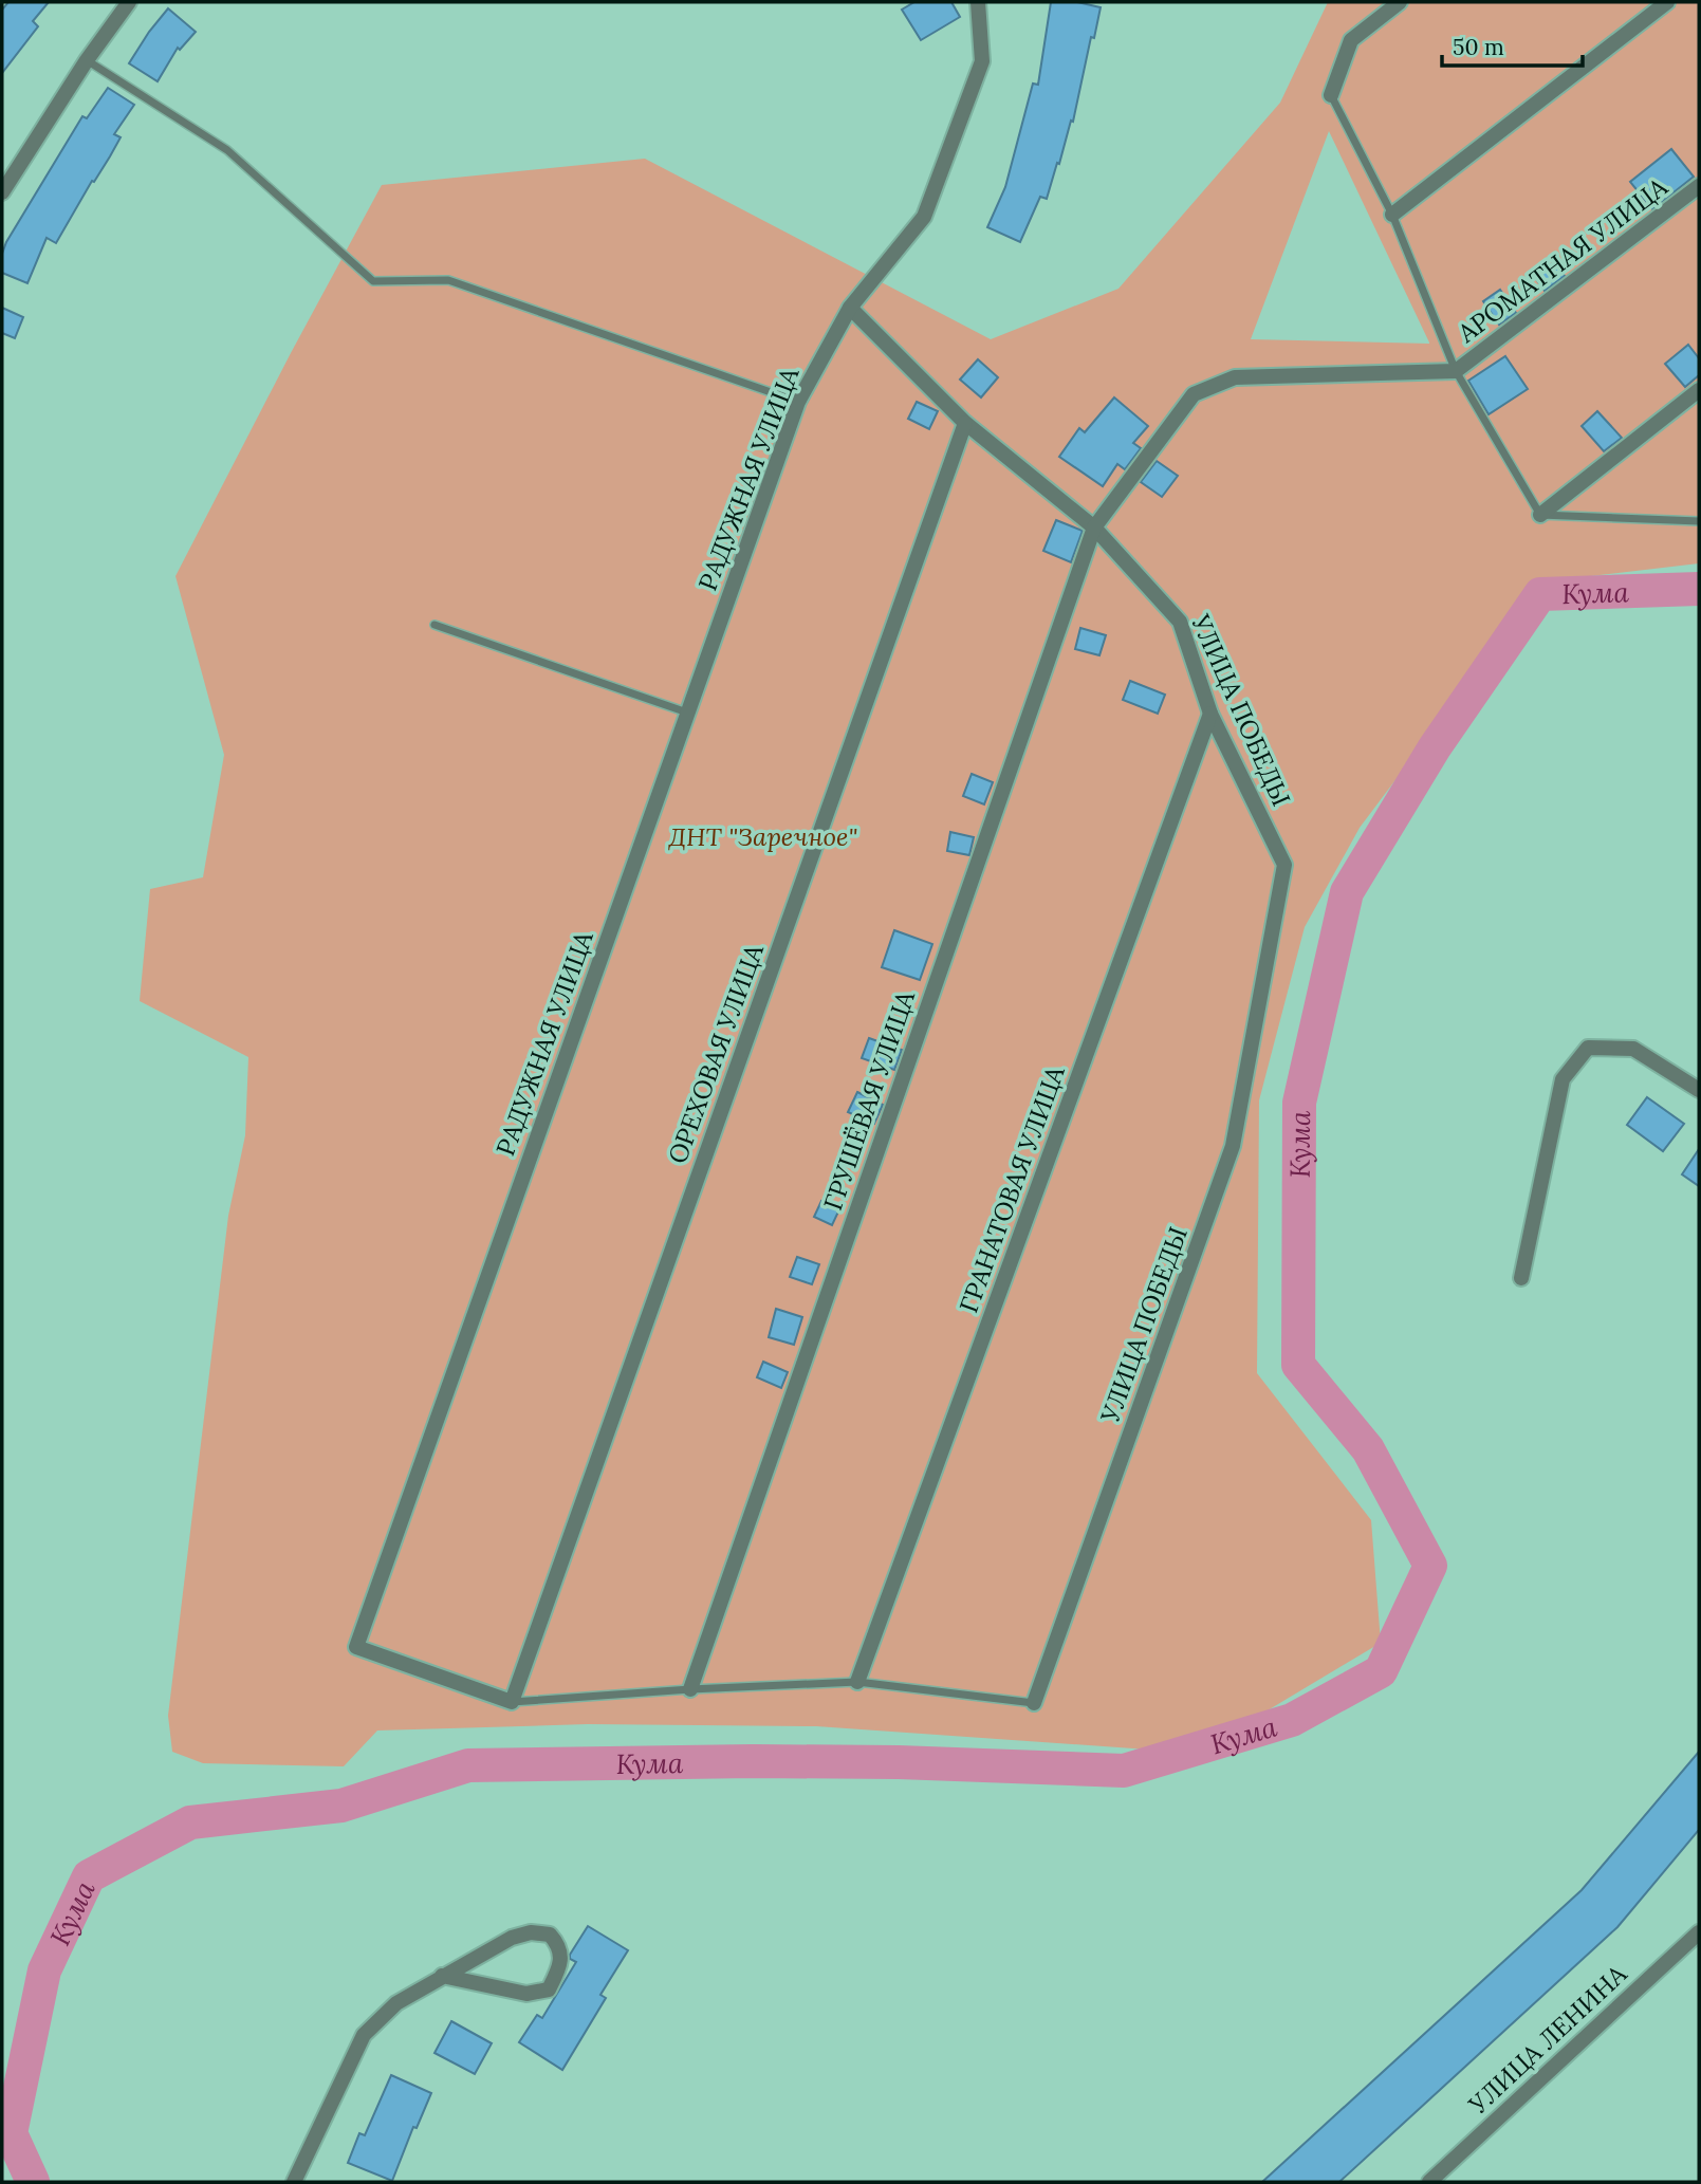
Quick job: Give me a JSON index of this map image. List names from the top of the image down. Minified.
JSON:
{"streets":{"street":["АРОМАТНАЯ УЛИЦА","РАДУЖНАЯ УЛИЦА","УЛИЦА ПОБЕДЫ","ОРЕХОВАЯ УЛИЦА","ГРУШЁВАЯ УЛИЦА","ГРАНАТОВАЯ УЛИЦА","УЛИЦА ЛЕНИНА"]},"crossings":[["АРОМАТНАЯ УЛИЦА","ГРУШЁВАЯ УЛИЦА"],["РАДУЖНАЯ УЛИЦА","УЛИЦА ПОБЕДЫ"],["РАДУЖНАЯ УЛИЦА","ОРЕХОВАЯ УЛИЦА"],["УЛИЦА ПОБЕДЫ","ОРЕХОВАЯ УЛИЦА"],["УЛИЦА ПОБЕДЫ","ГРУШЁВАЯ УЛИЦА"],["УЛИЦА ПОБЕДЫ","ГРАНАТОВАЯ УЛИЦА"]],"water":["Кума"],"parks":["ДНТ \"Заречное\""],"scale_bar":"50 m"}
